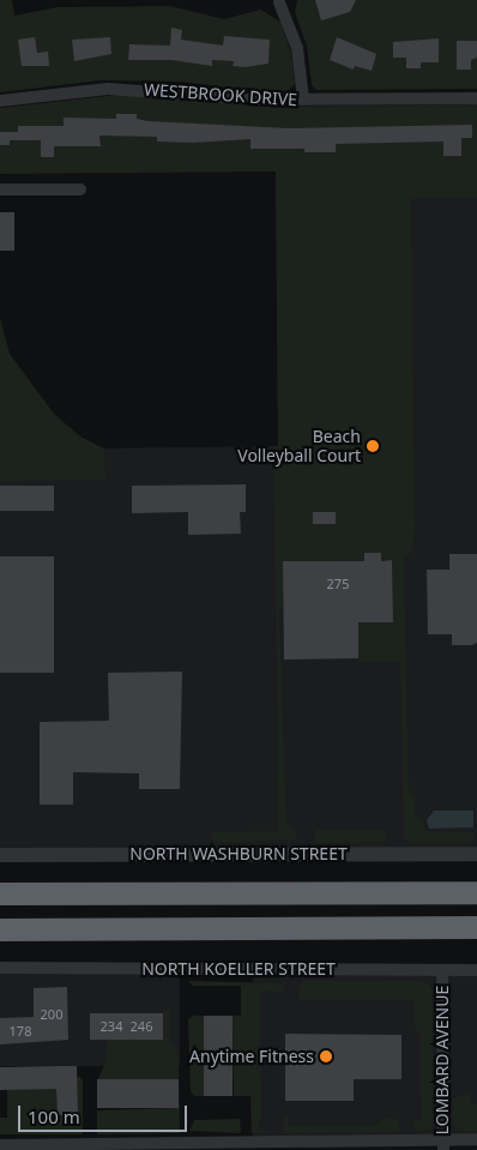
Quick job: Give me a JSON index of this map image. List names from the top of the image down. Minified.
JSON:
{"streets":{"street":["WESTBROOK DRIVE","NORTH WASHBURN STREET","NORTH KOELLER STREET","LOMBARD AVENUE"]},"crossings":[["NORTH KOELLER STREET","LOMBARD AVENUE"]],"places":["Beach Volleyball Court","Anytime Fitness"],"house_numbers":["275","200","234","246","178"],"scale_bar":"100 m"}
